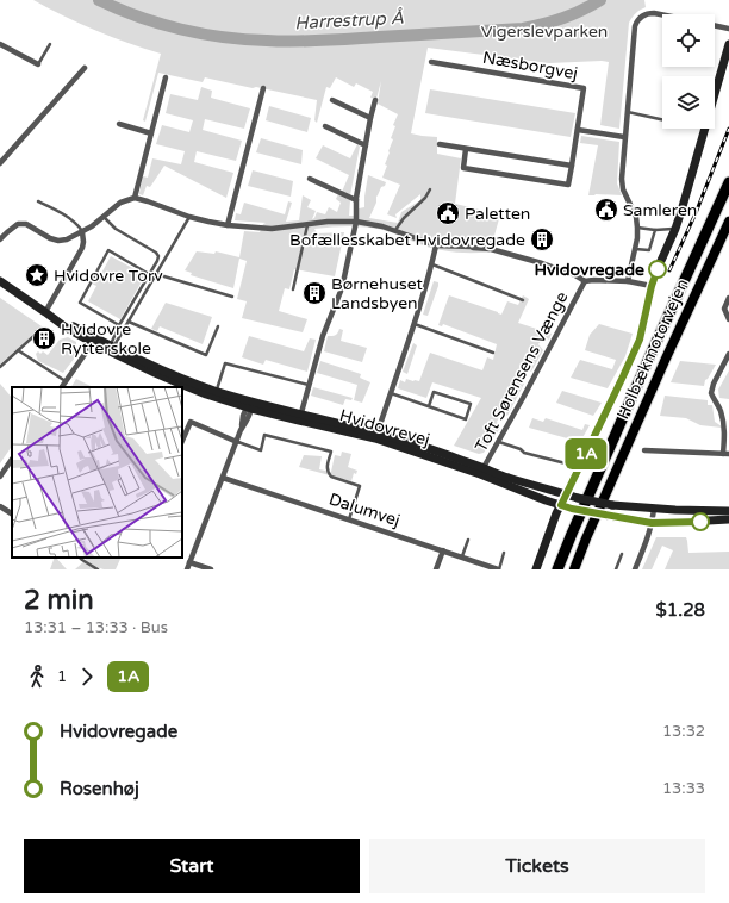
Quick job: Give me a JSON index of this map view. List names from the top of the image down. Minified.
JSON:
{"streets":{"highway":["Holbækmotorvejen"],"street":["Næsborgvej","Toft Sørensens Vænge","Hvidovrevej","Dalumvej"]},"crossings":[["Toft Sørensens Vænge","Hvidovrevej"]],"water":["Harrestrup Å"],"parks":["Vigerslevparken"],"places":{"public building":["Samleren","Paletten"],"building":["Bofællesskabet Hvidovregade","Børnehuset Landsbyen","Hvidovre Rytterskole"],"other":["Hvidovregade"],"place":["Hvidovre Torv"]},"lines":["bus line 1A"],"page":{"on_map":"1A","heading":["2 min","13:31 – 13:33 · Bus","$1.28"],"legs":["1","1A"],"list":[{"name":"Hvidovregade","value":"13:32"},{"name":"Rosenhøj","value":"13:33"}],"buttons":["Start","Tickets"]}}
